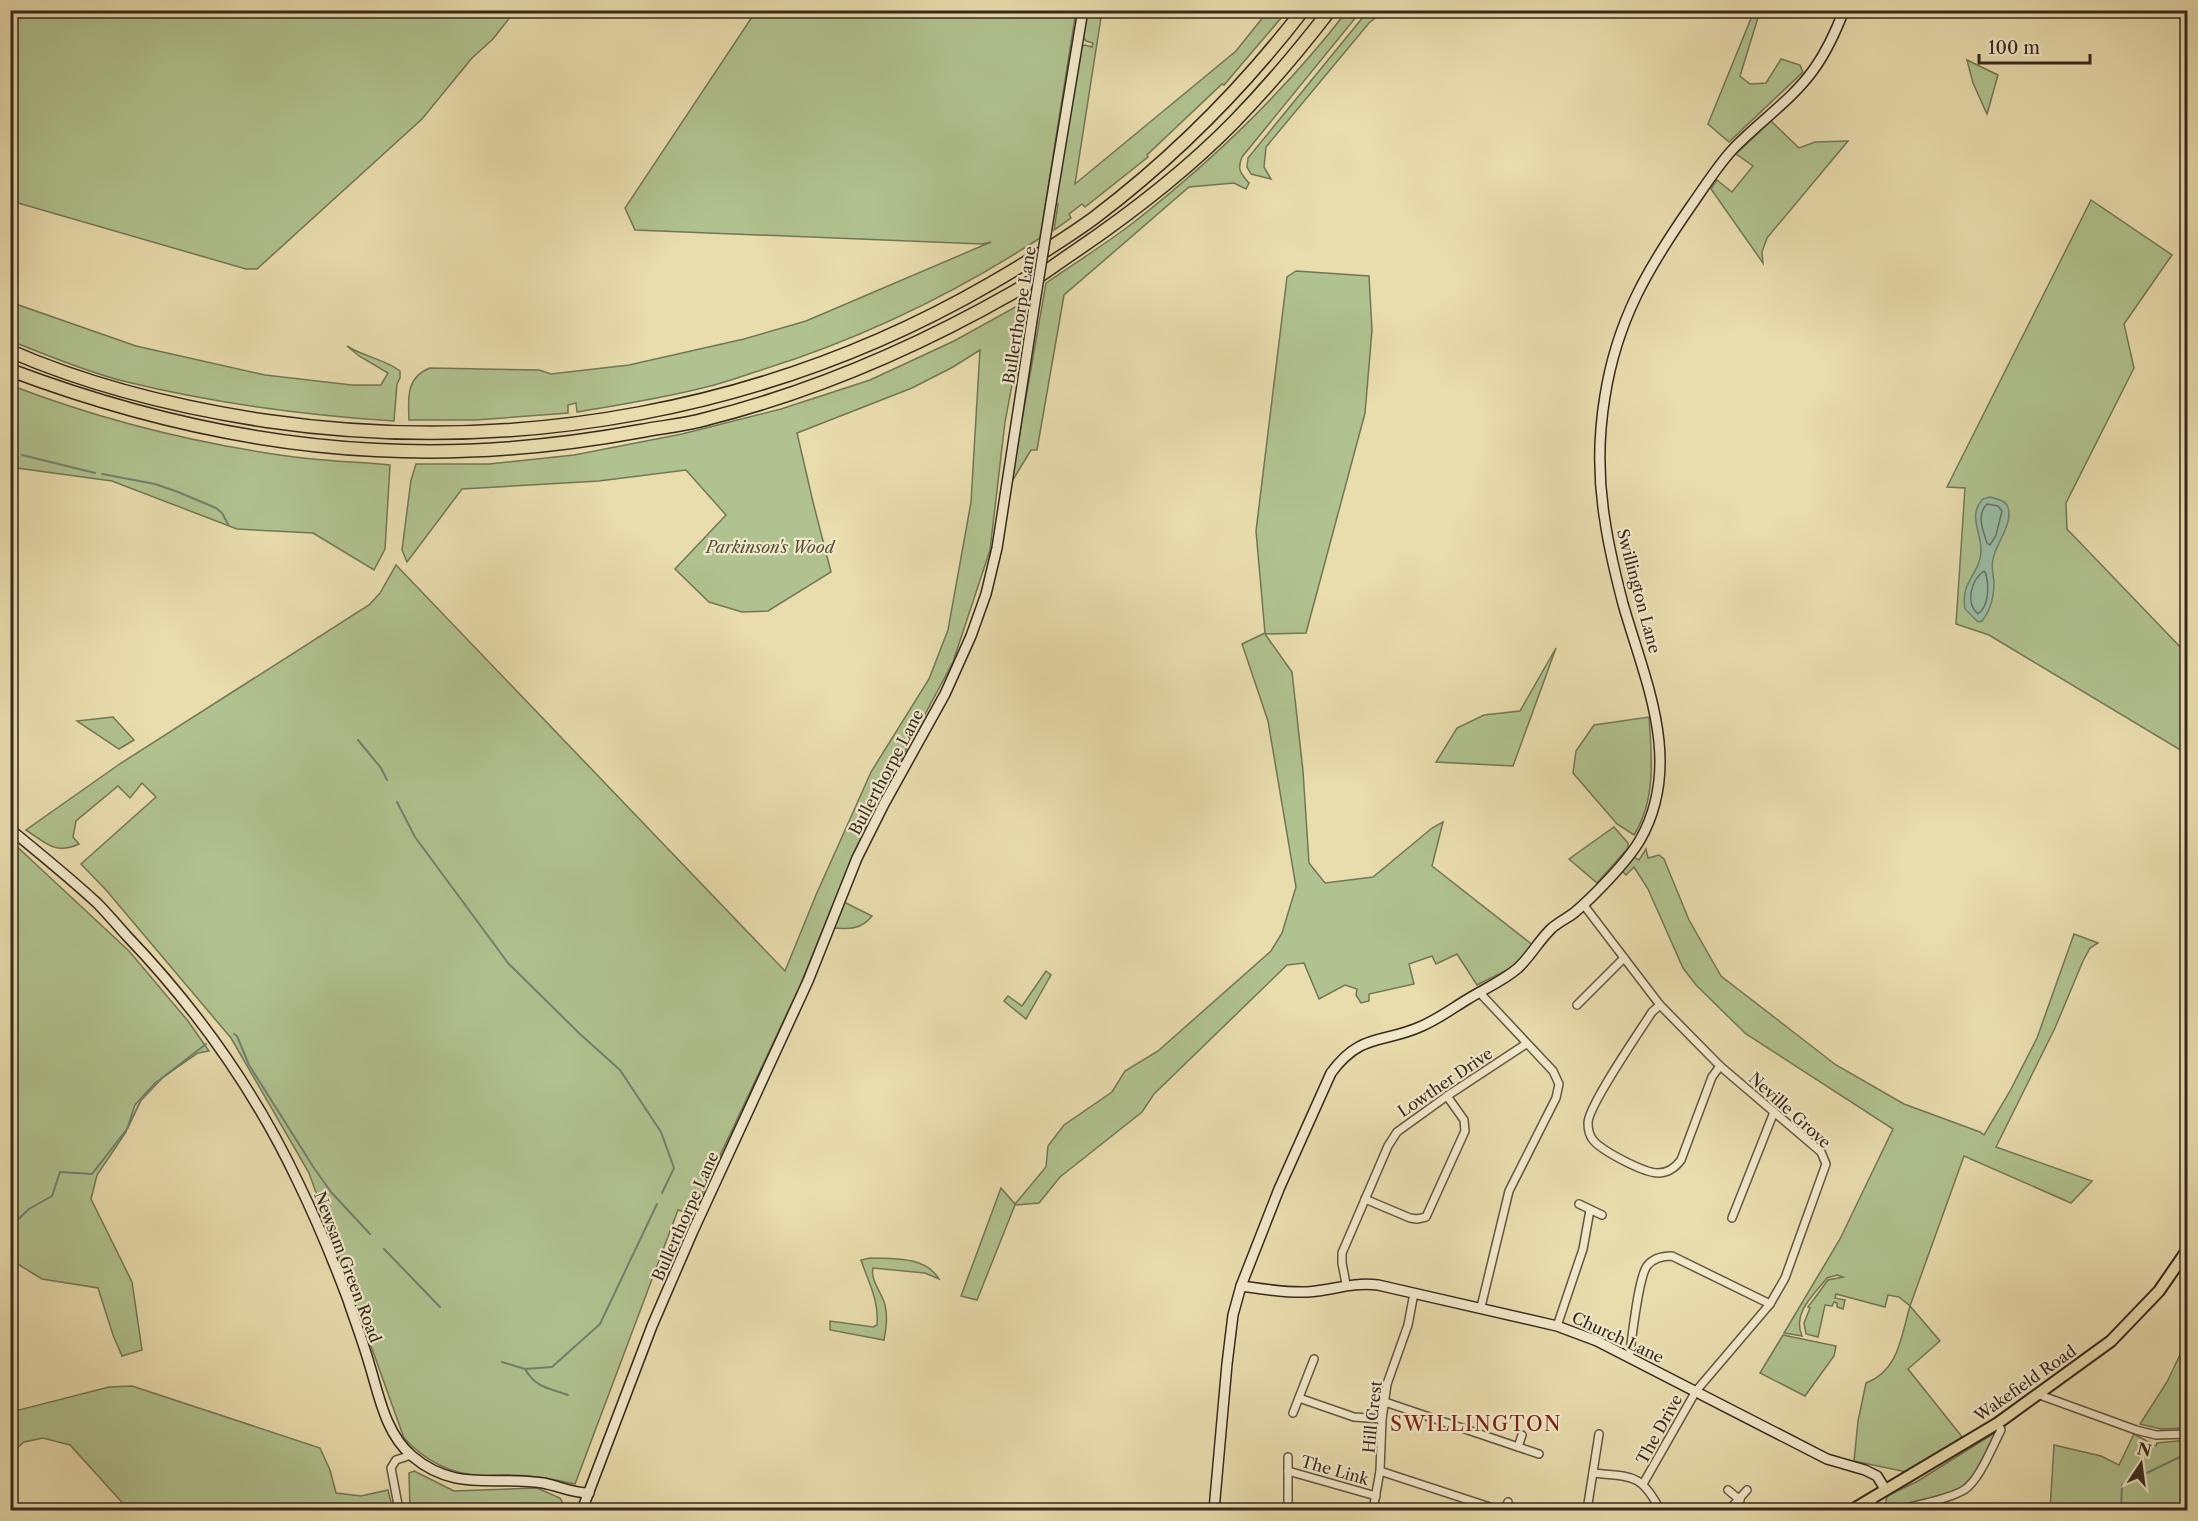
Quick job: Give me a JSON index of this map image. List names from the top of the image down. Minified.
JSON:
{"streets":{"main road":["Wakefield Road"],"street":["Bullerthorpe Lane","Swillington Lane","Lowther Drive","Neville Grove","Newsam Green Road","Church Lane","Hill Crest","The Drive","The Link"]},"crossings":[["Bullerthorpe Lane","Newsam Green Road"],["Swillington Lane","Neville Grove"],["Swillington Lane","Church Lane"],["Lowther Drive","Church Lane"],["Neville Grove","Church Lane"],["Neville Grove","The Drive"],["Church Lane","Wakefield Road"],["Church Lane","Hill Crest"],["Church Lane","The Drive"],["Hill Crest","The Link"]],"districts":["SWILLINGTON"],"parks":["Parkinson's Wood"],"scale_bar":"100 m","north":"top"}
